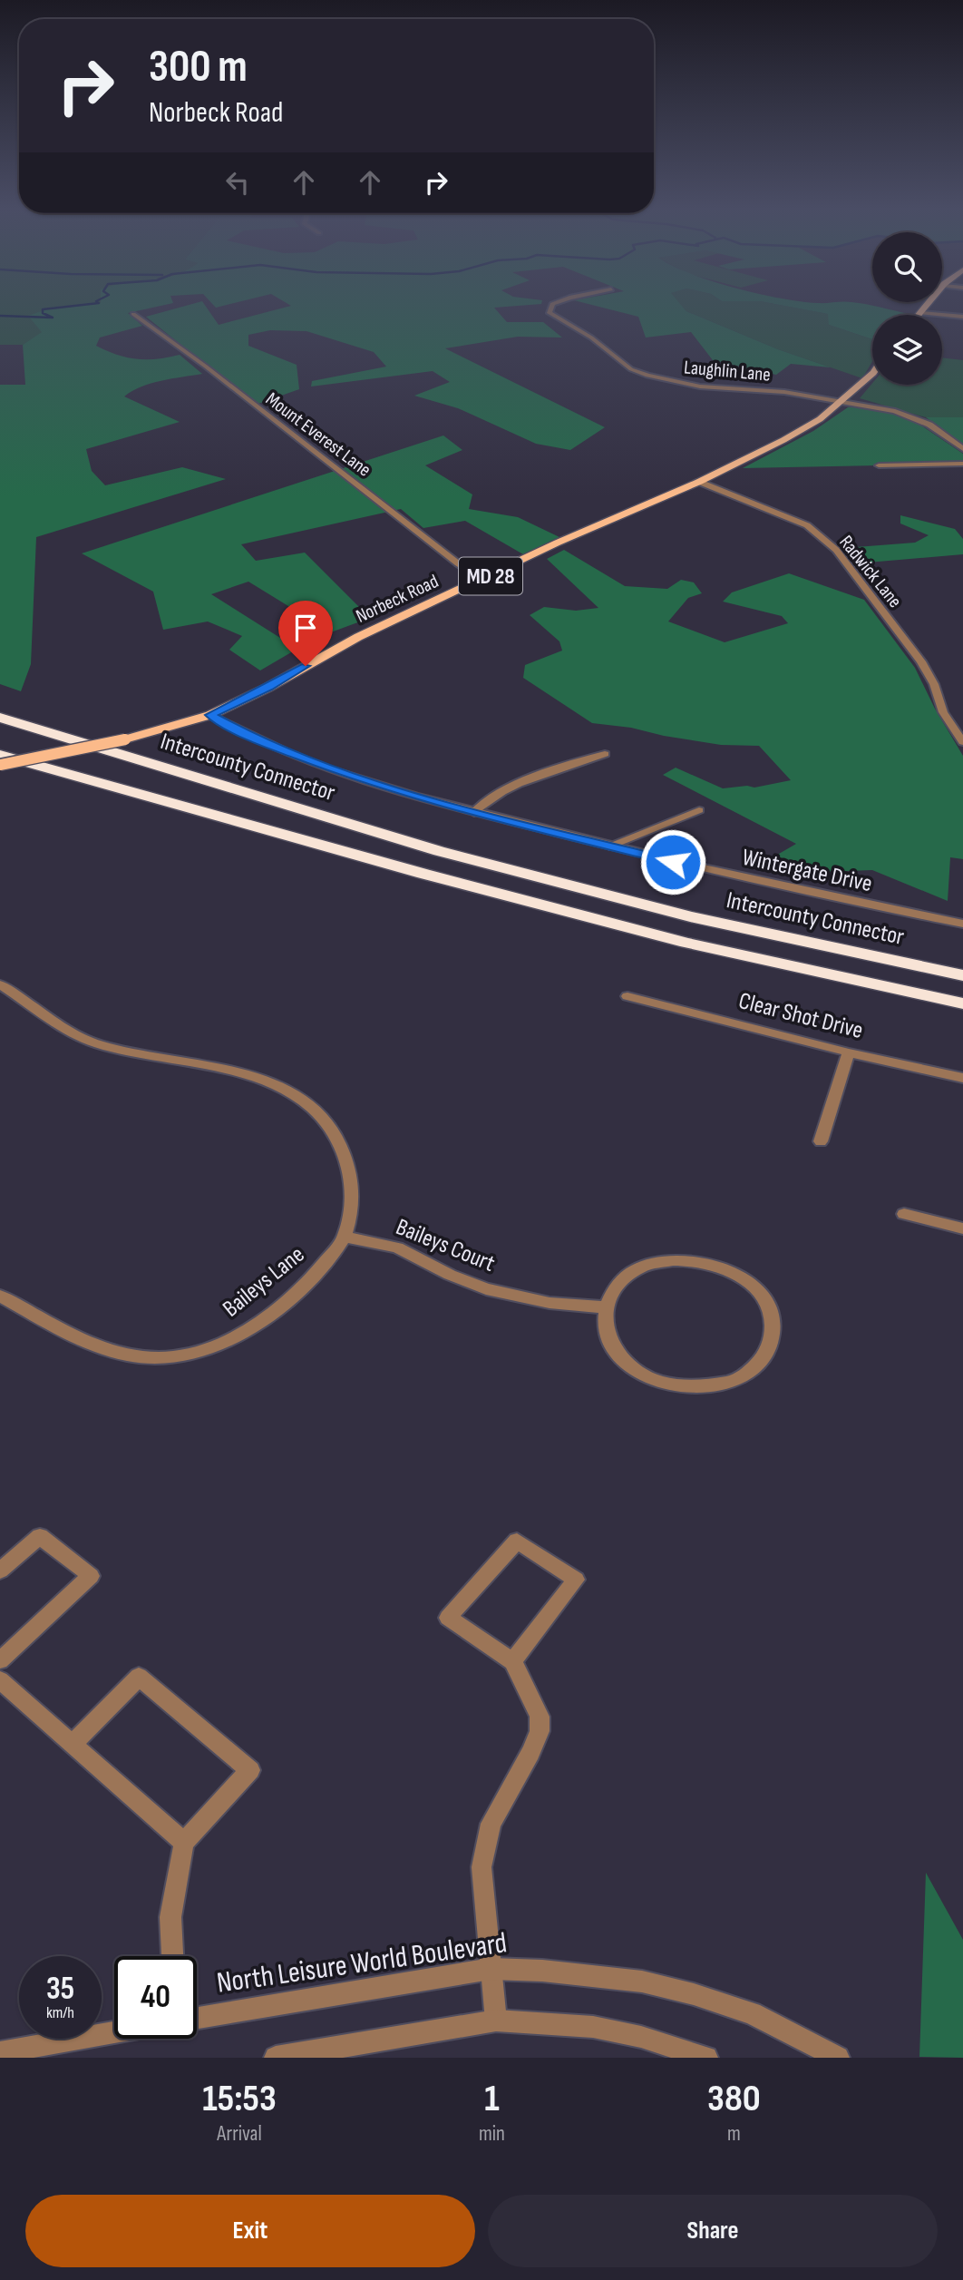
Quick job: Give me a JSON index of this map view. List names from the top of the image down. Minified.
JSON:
{"streets":{"highway":["Intercounty Connector"],"main road":["MD 28","Norbeck Road"],"street":["Laughlin Lane","Mount Everest Lane","Radwick Lane","Wintergate Drive","Clear Shot Drive","Baileys Court","Baileys Lane","North Leisure World Boulevard"]},"crossings":[["Laughlin Lane","Norbeck Road"],["Mount Everest Lane","Norbeck Road"],["Radwick Lane","Norbeck Road"],["Norbeck Road","Wintergate Drive"],["Baileys Court","Baileys Lane"]],"page":{"turn":["300 m","Norbeck Road"],"speed":"35 km/h","limit":"40","eta":["15:53","Arrival","1","min","380","m"],"buttons":["Exit","Share"]}}
